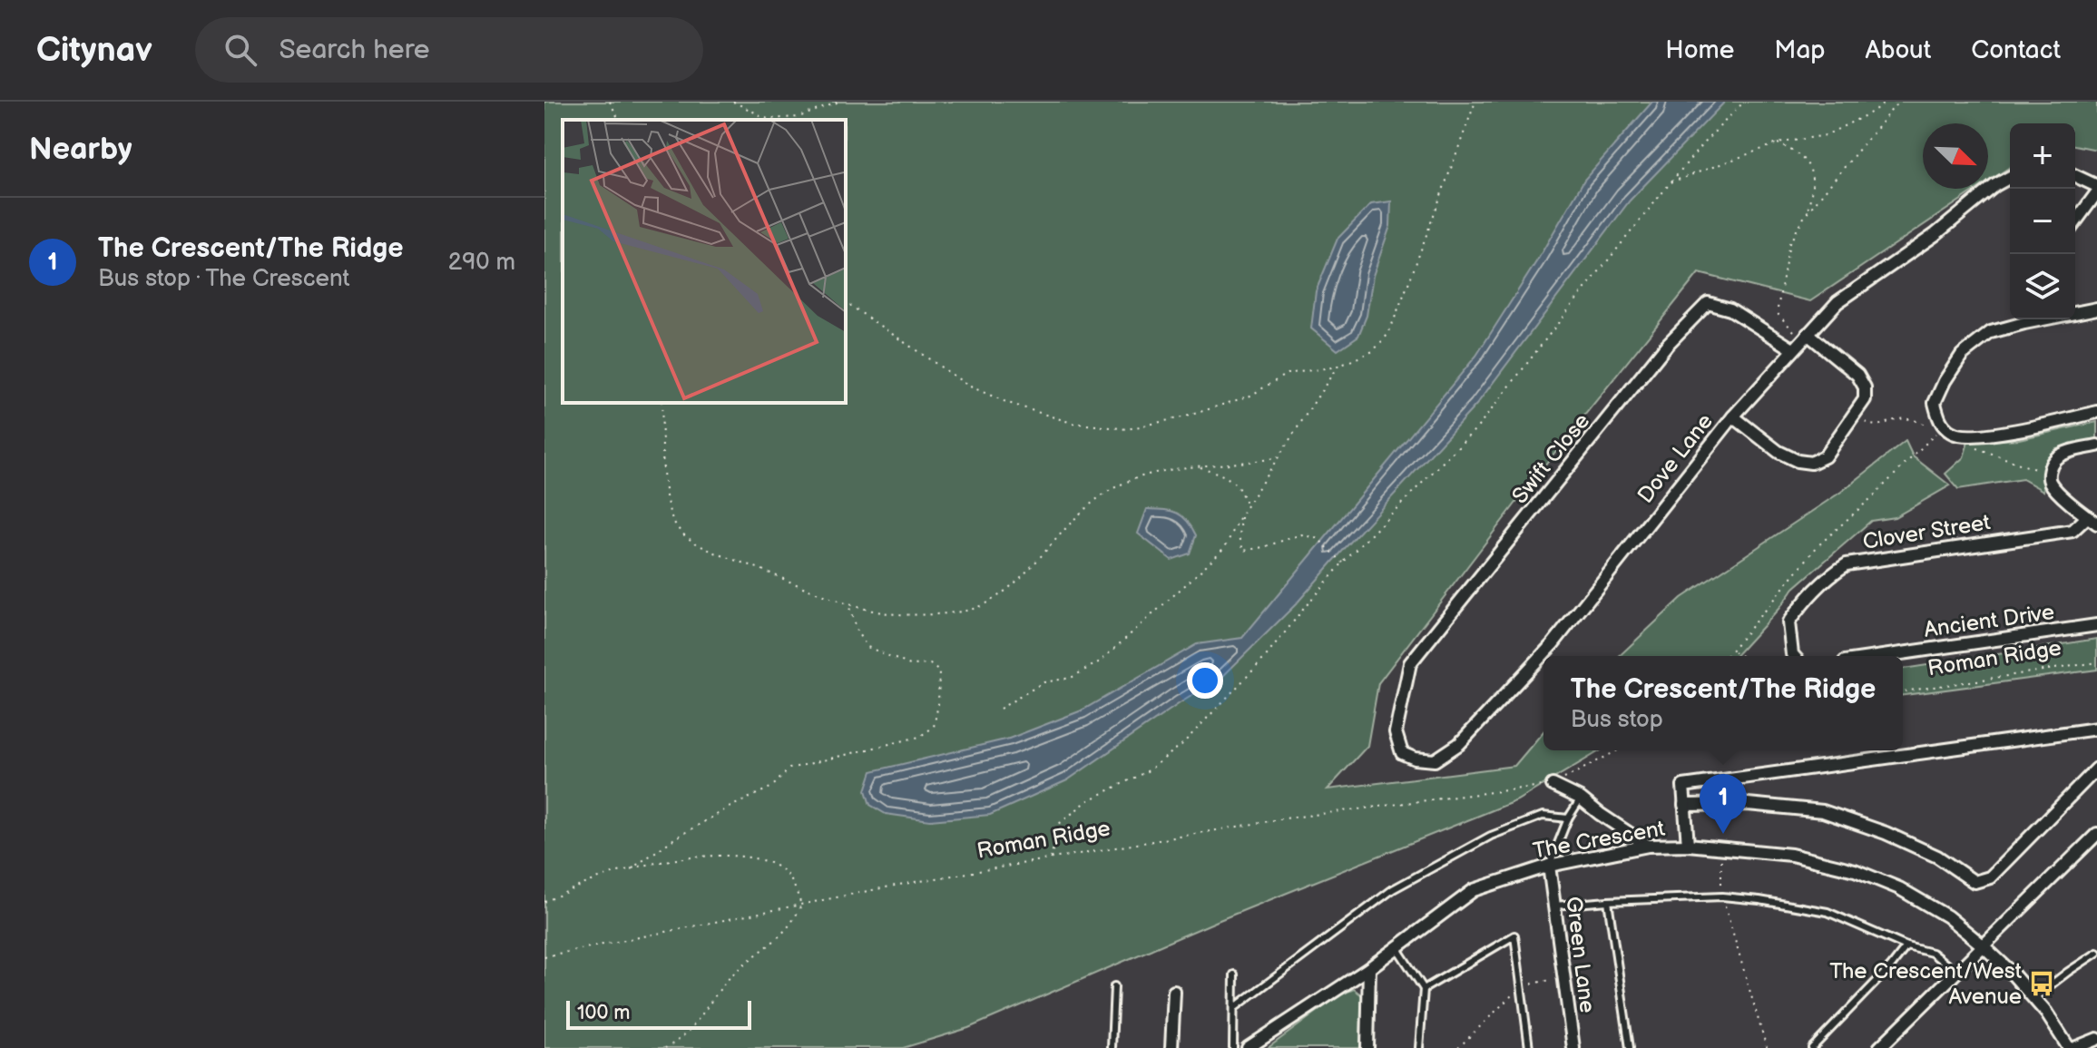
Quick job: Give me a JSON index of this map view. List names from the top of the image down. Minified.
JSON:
{"streets":{"street":["Swift Close","Dove Lane","Clover Street","Ancient Drive","The Crescent","Green Lane"],"path":["Roman Ridge"]},"crossings":[["Swift Close","Dove Lane"],["The Crescent","Green Lane"]],"places":{"bus stop":["The Crescent/West Avenue"]},"scale_bar":"100 m","north":"bottom right","page":{"header":"Citynav","search":"Search here","nav":["Home","Map","About","Contact"],"heading":"Nearby","map_buttons":["+","−"],"list":[{"mark":"1","name":"The Crescent/The Ridge","note":"Bus stop · The Crescent","value":"290 m"}],"popup":["The Crescent/The Ridge","Bus stop"],"pins":"1","scale":"100 m"}}
